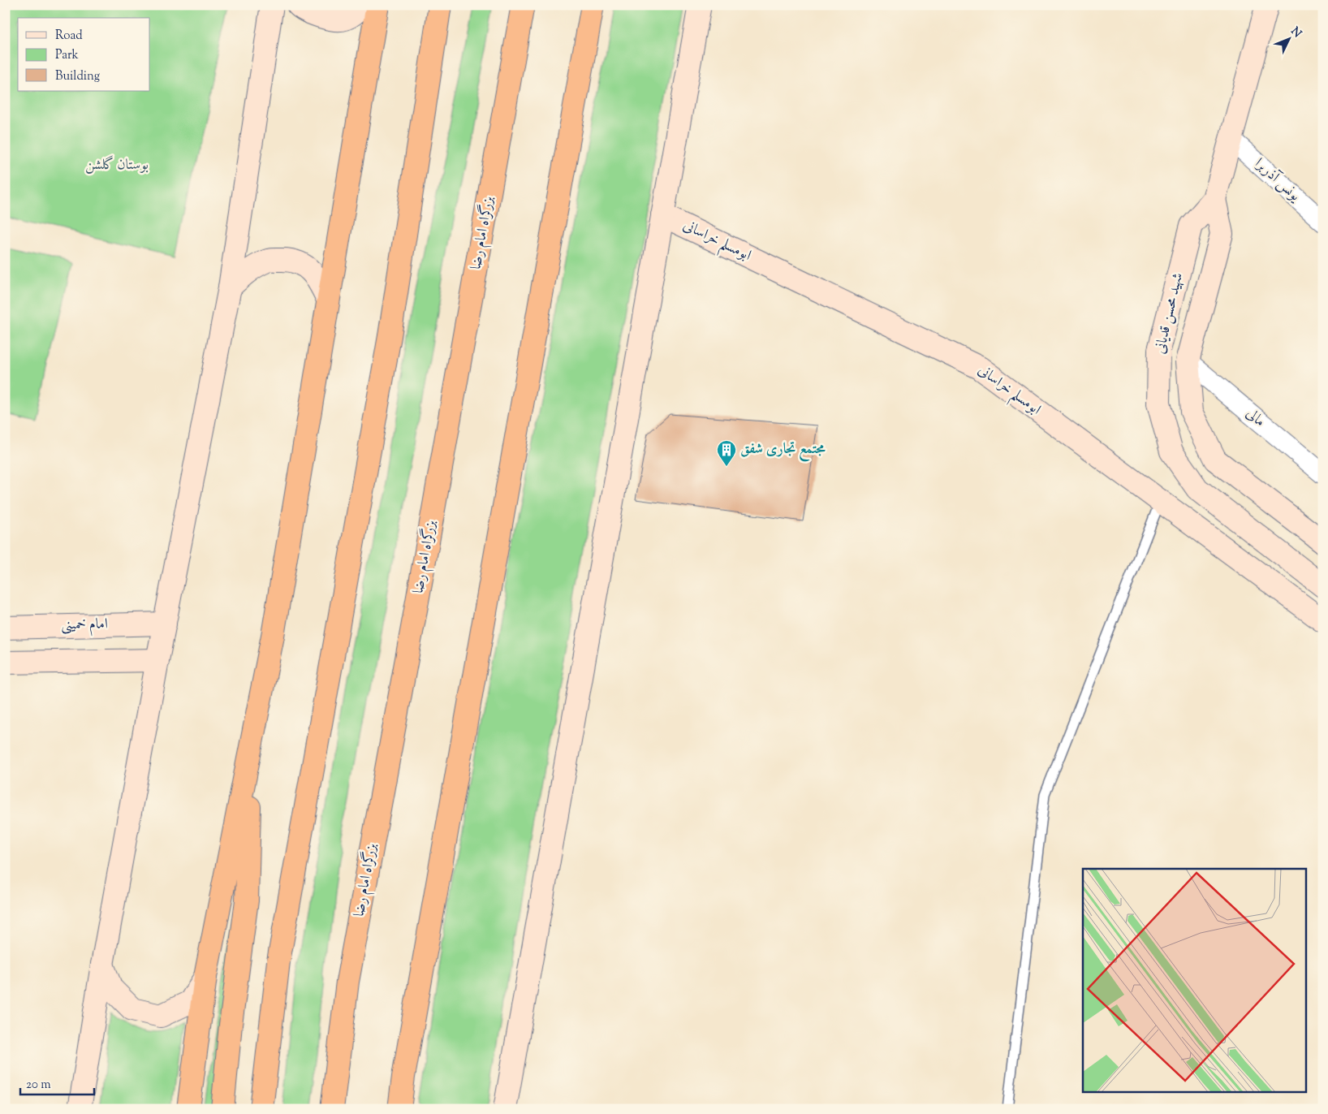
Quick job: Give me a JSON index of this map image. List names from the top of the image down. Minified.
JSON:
{"streets":{"highway":["بزرگراه امام رضا"],"main road":["ابومسلم خراسانی","شهید محسن قدیانی","امام خمینی"],"street":["یونس آذربرا","مالی"]},"crossings":[["یونس آذربرا","شهید محسن قدیانی"],["شهید محسن قدیانی","مالی"]],"parks":["بوستان گلشن"],"places":{"building":["مجتمع تجاری شفق"]},"legend":["Road","Park","Building"],"scale_bar":"20 m","north":"top right"}
